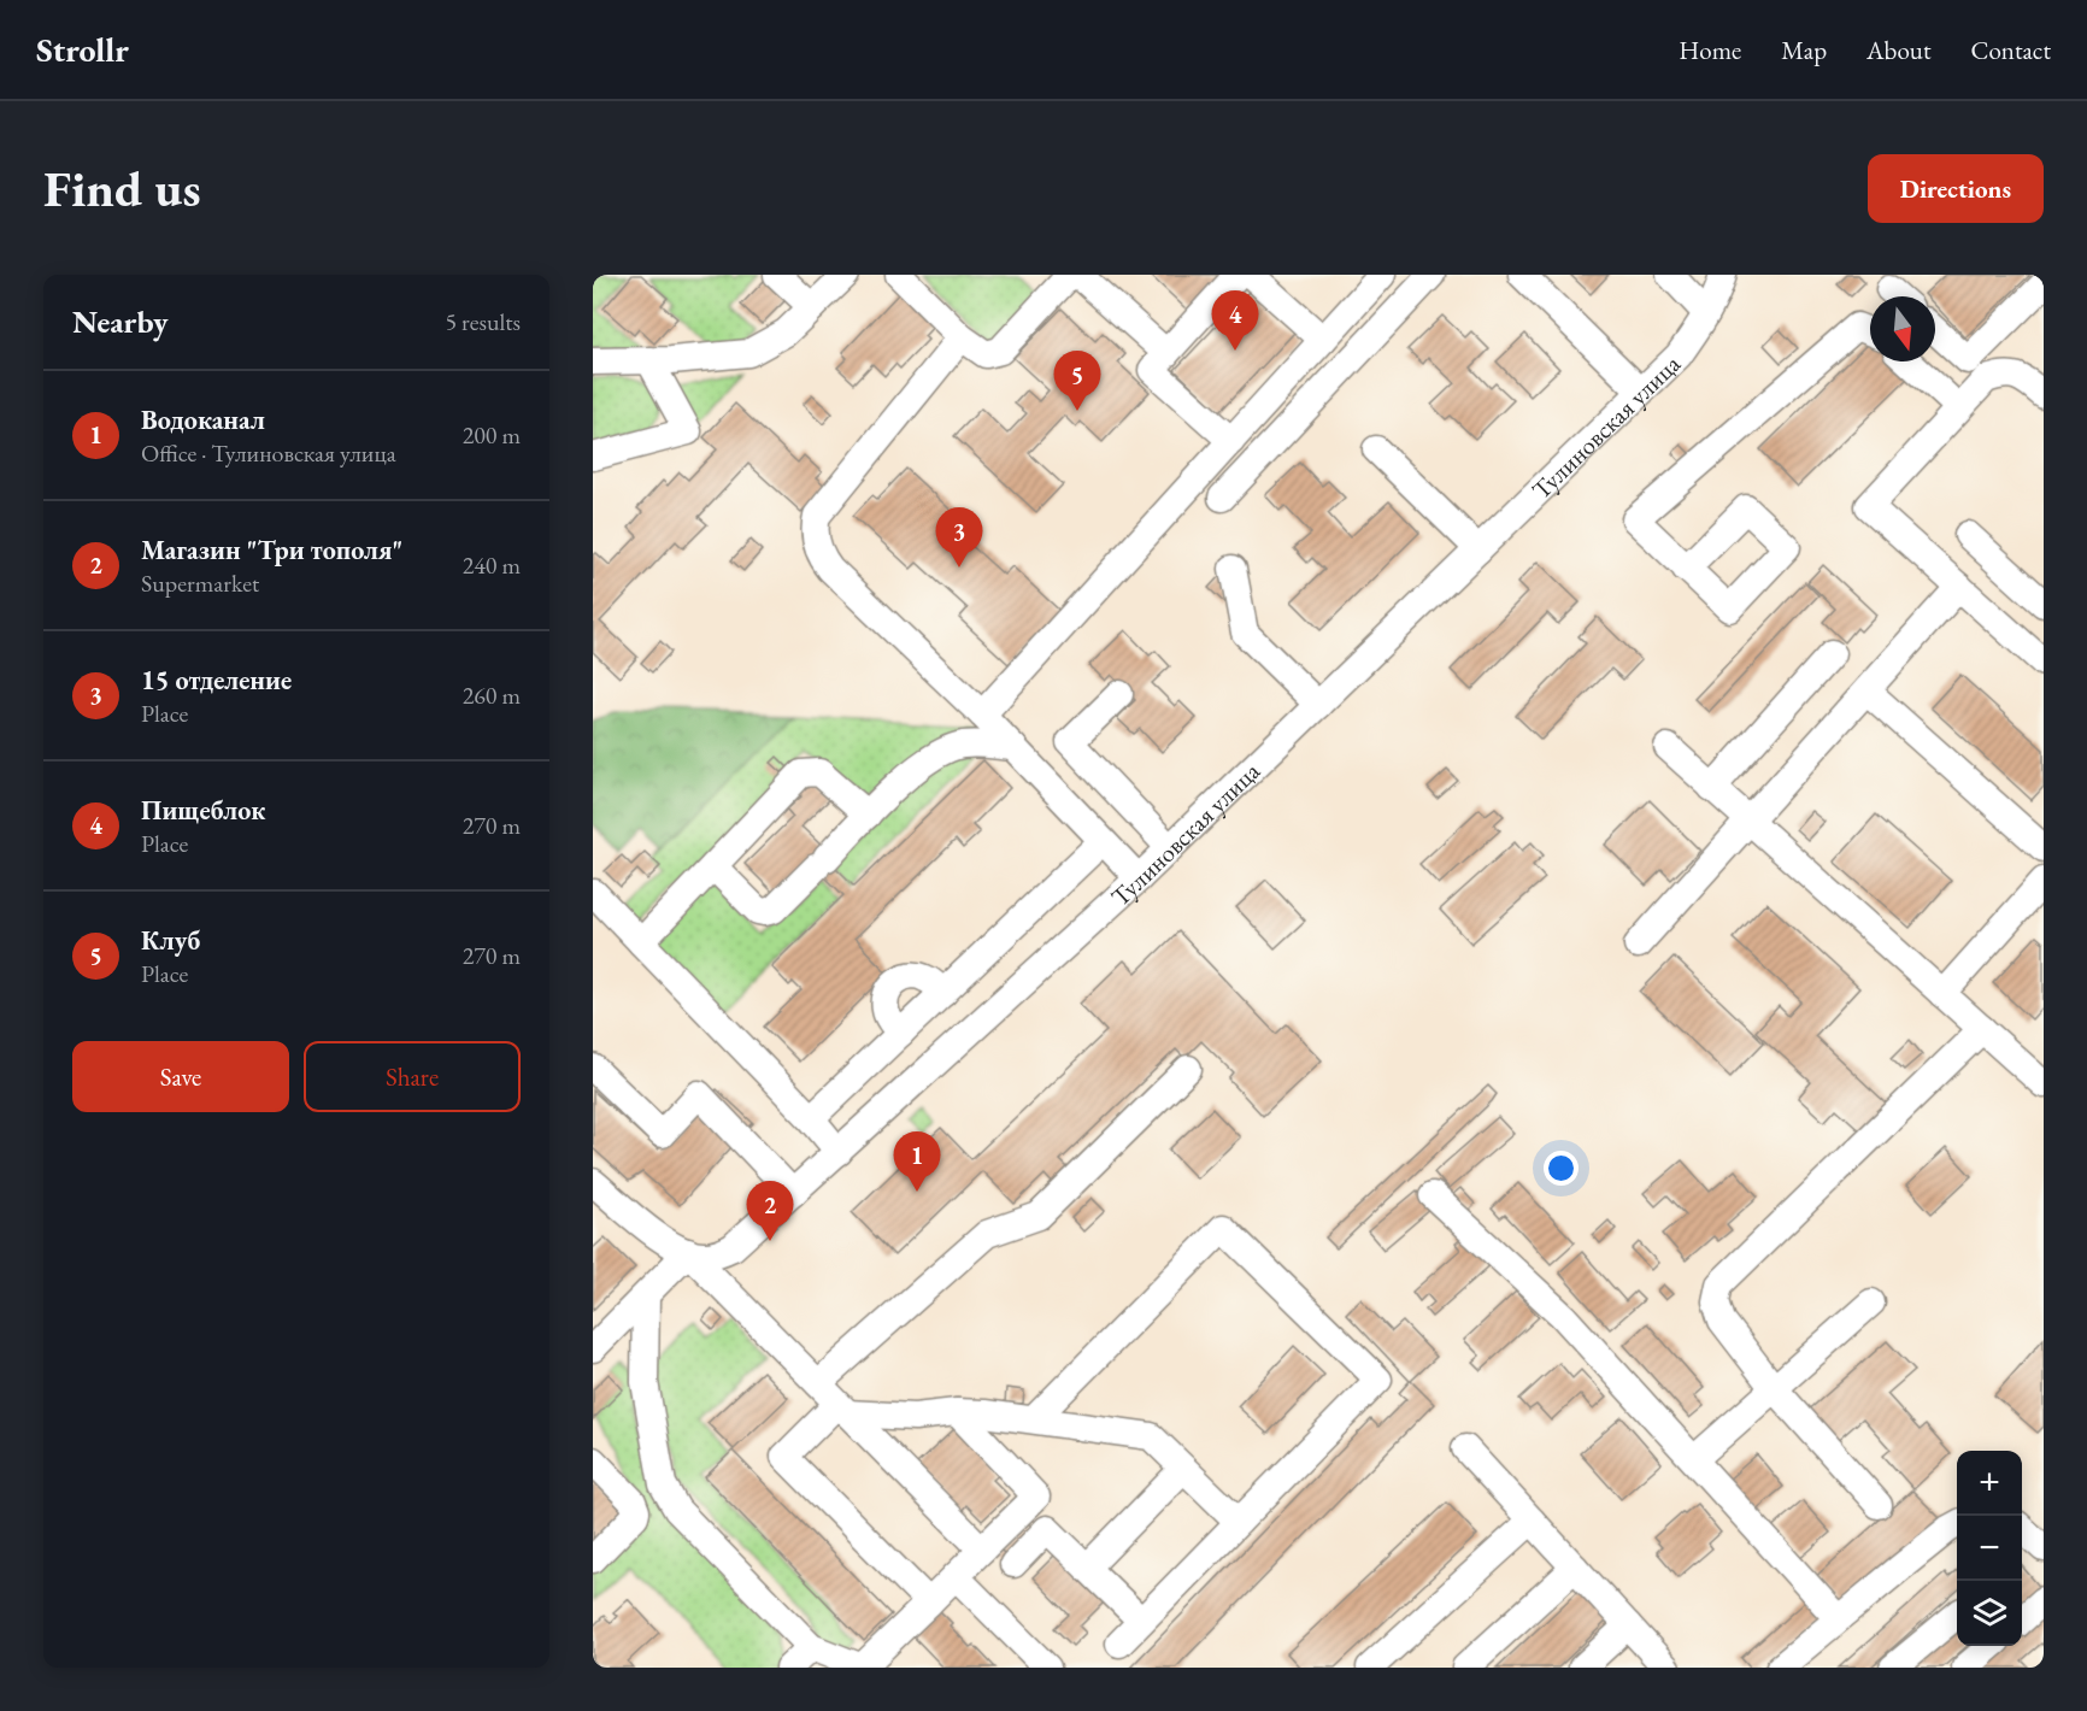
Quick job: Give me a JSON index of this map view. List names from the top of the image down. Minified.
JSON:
{"streets":{"street":["Тулиновская улица"]},"north":"bottom","page":{"header":"Strollr","nav":["Home","Map","About","Contact"],"buttons":["Directions",["Save","Share"]],"title":"Find us","heading":["Nearby","5 results"],"pins":["4","5","3","1","2"],"list":[{"mark":"1","name":"Водоканал","note":"Office · Тулиновская улица","value":"200 m"},{"mark":"2","name":"Магазин \"Три тополя\"","note":"Supermarket","value":"240 m"},{"mark":"3","name":"15 отделение","note":"Place","value":"260 m"},{"mark":"4","name":"Пищеблок","note":"Place","value":"270 m"},{"mark":"5","name":"Клуб","note":"Place","value":"270 m"}],"map_buttons":["+","−"]}}
